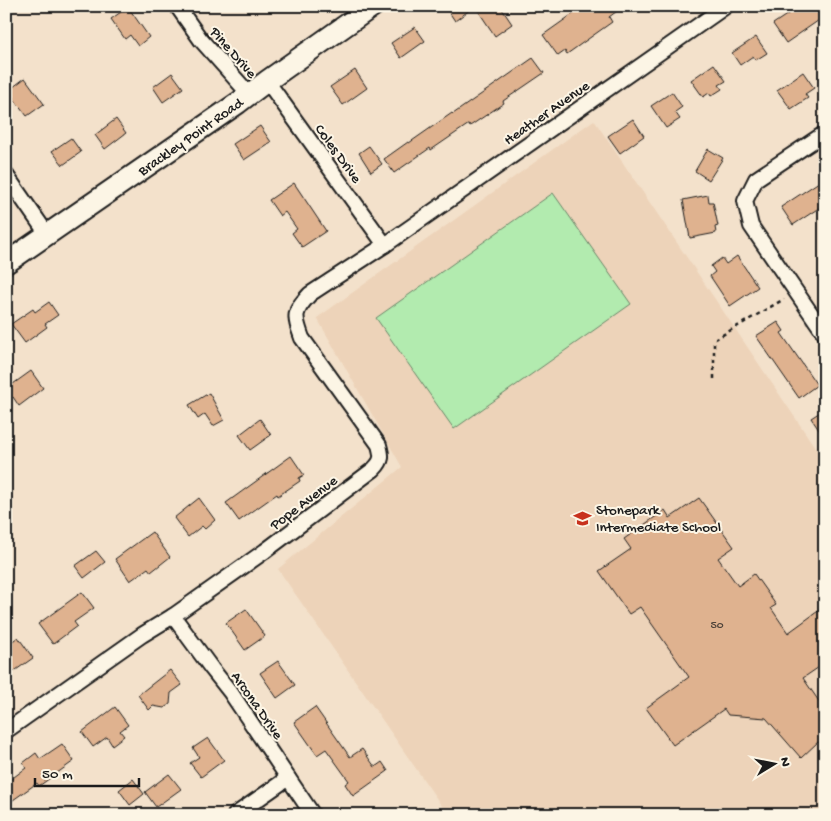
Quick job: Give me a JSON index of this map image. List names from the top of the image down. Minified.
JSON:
{"streets":{"main road":["Brackley Point Road"],"street":["Pine Drive","Heather Avenue","Coles Drive","Pope Avenue","Arcona Drive"]},"crossings":[["Pine Drive","Brackley Point Road"],["Heather Avenue","Coles Drive"],["Heather Avenue","Pope Avenue"],["Brackley Point Road","Coles Drive"],["Coles Drive","Pope Avenue"],["Pope Avenue","Arcona Drive"]],"places":{"school or university":["Stonepark Intermediate School"]},"house_numbers":["50"],"scale_bar":"50 m","north":"right"}
